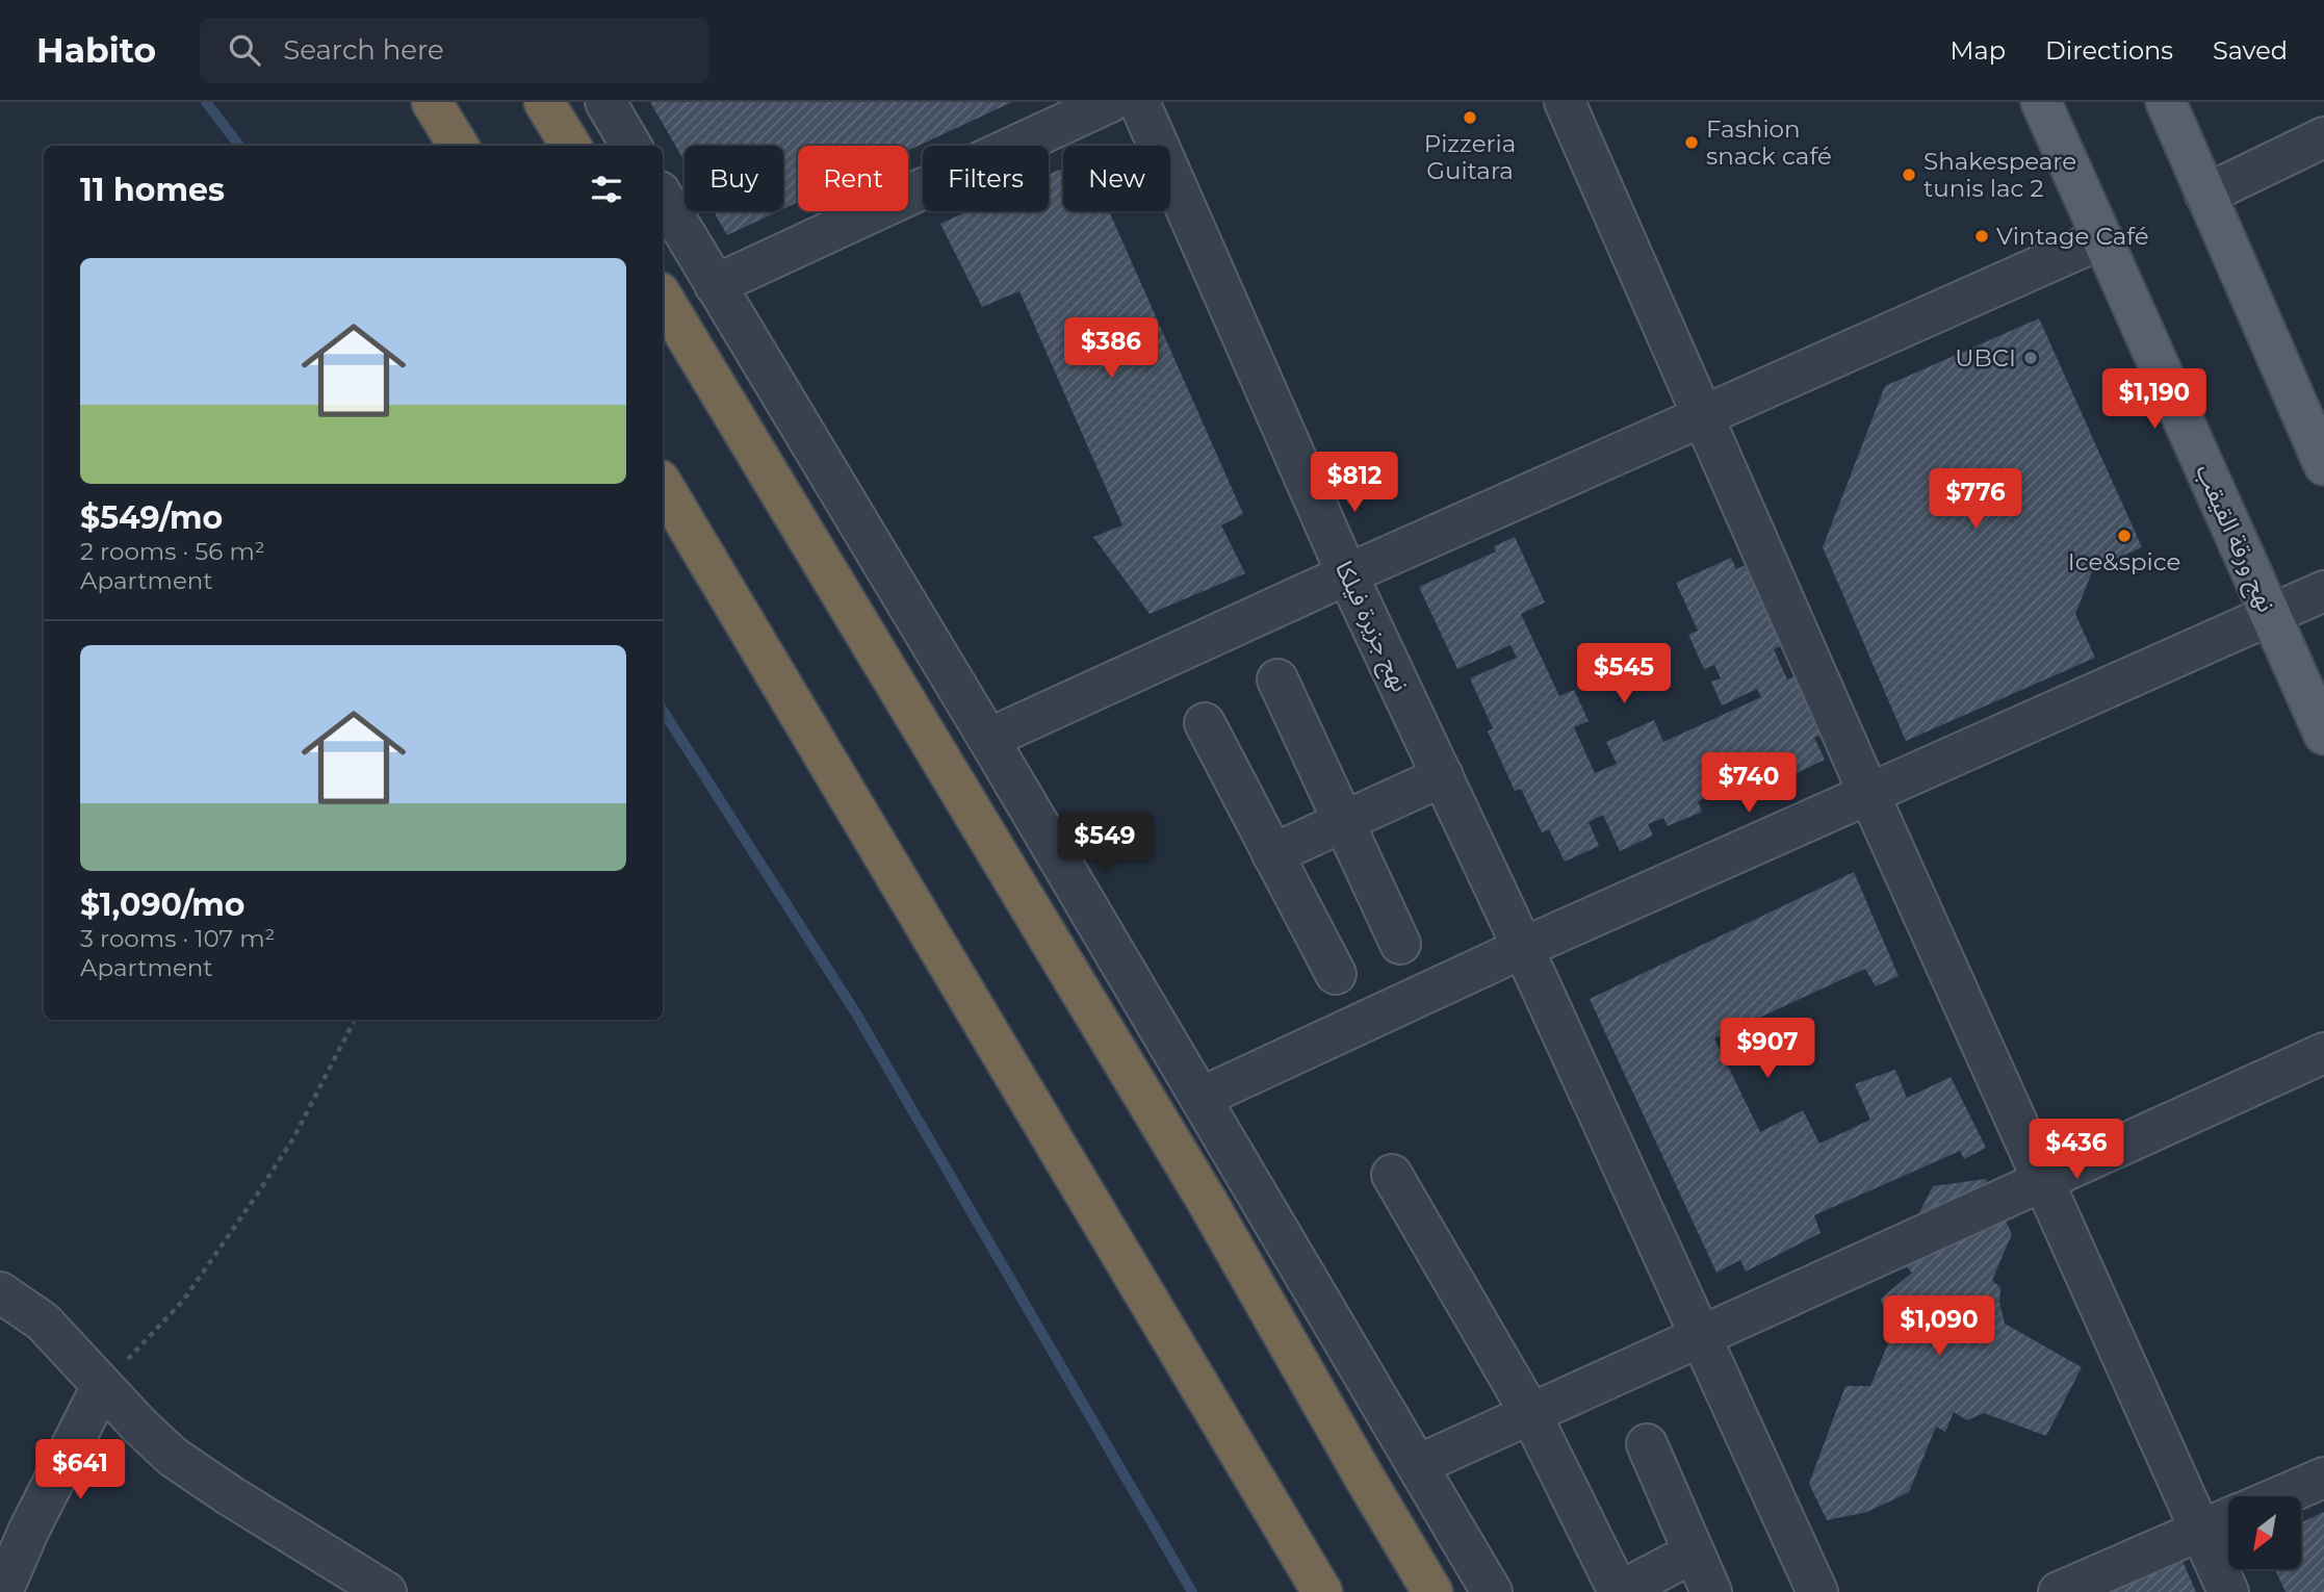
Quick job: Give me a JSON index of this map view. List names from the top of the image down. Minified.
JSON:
{"streets":{"main road":["نهج ورقة القيقب"],"street":["نهج جزيرة فيلكا"]},"places":["Pizzeria Guitara","Fashion snack café","Shakespeare tunis lac 2","Vintage Café","UBCI","Ice&spice"],"north":"bottom left","page":{"header":"Habito","search":"Search here","nav":["Map","Directions","Saved"],"chip":["Buy","Rent","Filters","New"],"heading":"11 homes","list":[{"name":"$549/mo","note":"2 rooms · 56 m² · Apartment"},{"name":"$1,090/mo","note":"3 rooms · 107 m² · Apartment"}],"price":["$386","$1,190","$812","$776","$545","$740","$549","$907","$436","$1,090","$641"]}}
